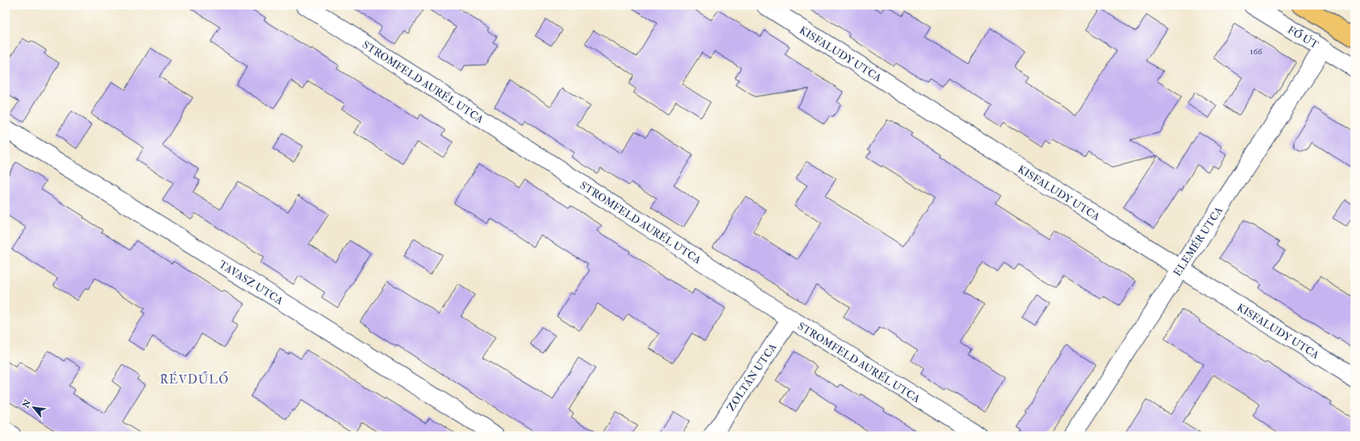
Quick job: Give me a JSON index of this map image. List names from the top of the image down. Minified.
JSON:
{"streets":{"street":["FŐ ÚT","KISFALUDY UTCA","STROMFELD AURÉL UTCA","ELEMÉR UTCA","TAVASZ UTCA","ZOLTÁN UTCA"]},"crossings":[["FŐ ÚT","ELEMÉR UTCA"],["KISFALUDY UTCA","ELEMÉR UTCA"],["STROMFELD AURÉL UTCA","ZOLTÁN UTCA"]],"districts":["RÉVDŰLŐ"],"house_numbers":["166"],"north":"top left"}
